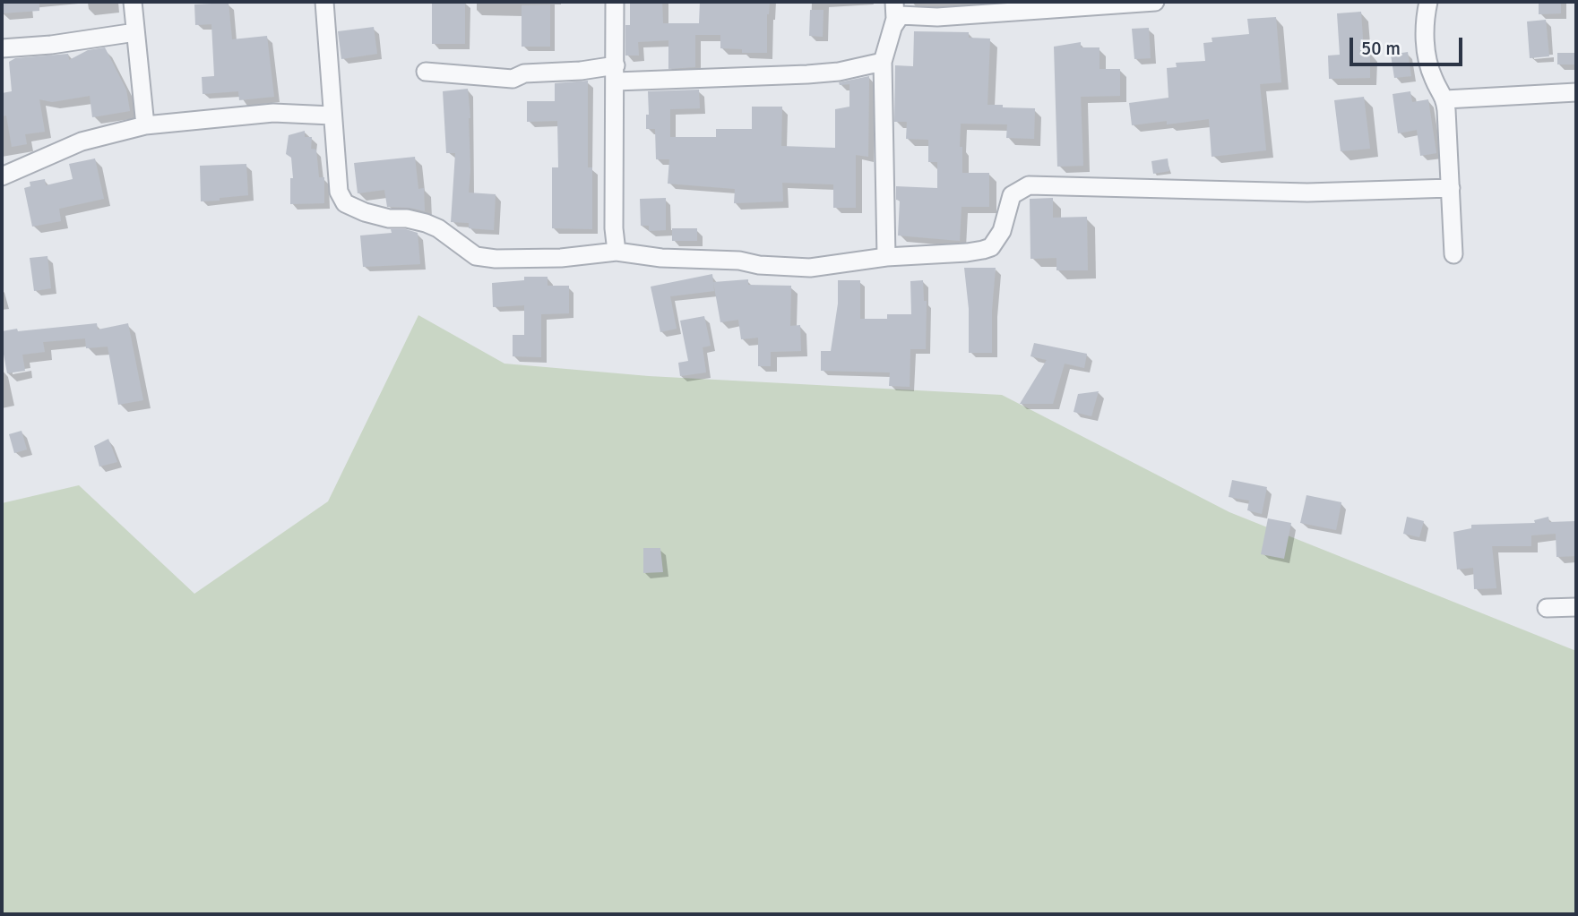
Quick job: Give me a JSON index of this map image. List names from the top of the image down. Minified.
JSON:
{"scale_bar":"50 m"}
